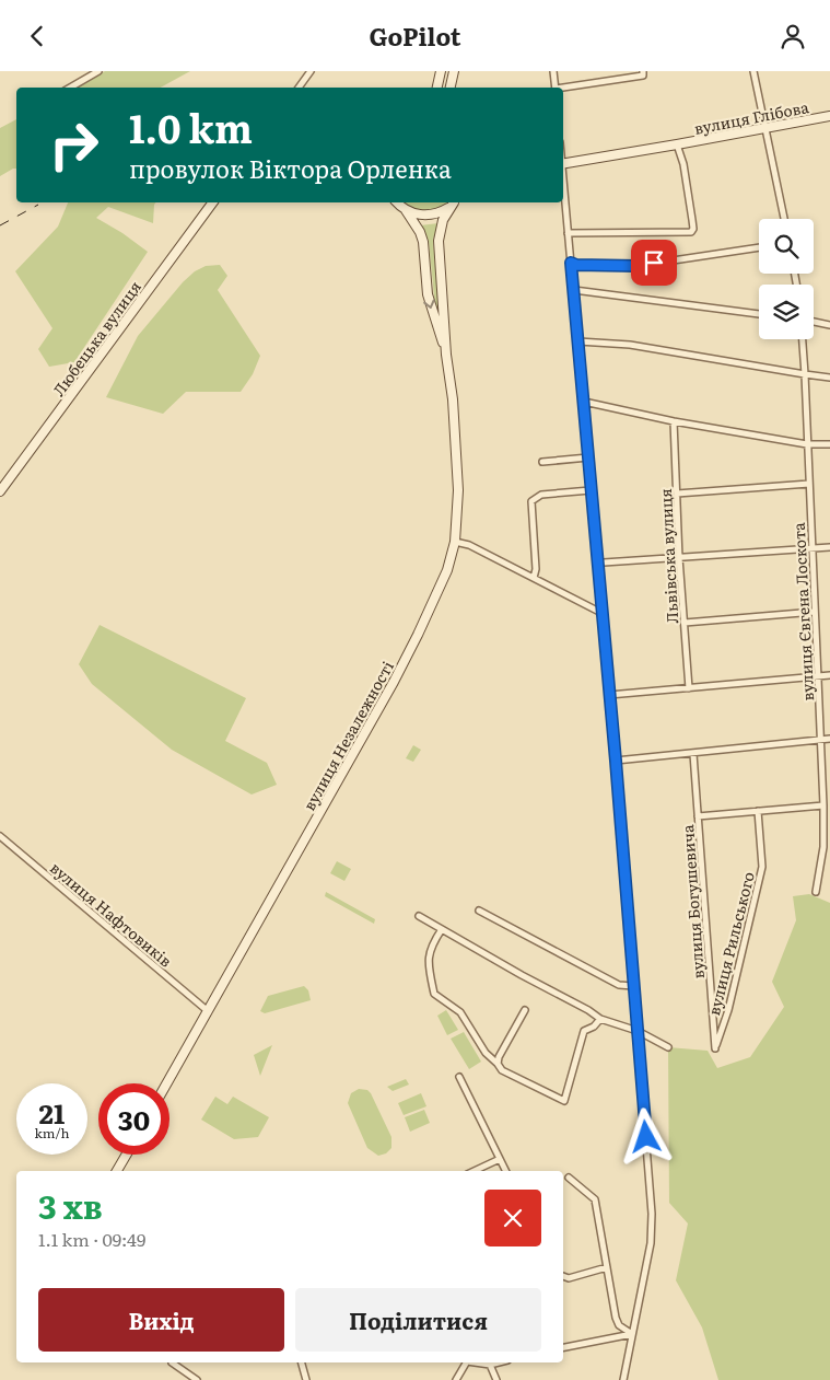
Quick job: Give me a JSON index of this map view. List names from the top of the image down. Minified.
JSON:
{"streets":{"street":["вулиця Глібова","Любецька вулиця","Львівська вулиця","вулиця Євгена Лоскота","вулиця Незалежності","вулиця Богушевича","вулиця Нафтовиків","вулиця Рильського"]},"crossings":[["вулиця Незалежності","вулиця Нафтовиків"],["вулиця Богушевича","вулиця Рильського"]],"page":{"header":"GoPilot","turn":["1.0 km","провулок Віктора Орленка"],"speed":"21 km/h","limit":"30","heading":["3 хв","1.1 km · 09:49"],"buttons":["Вихід","Поділитися"]}}
